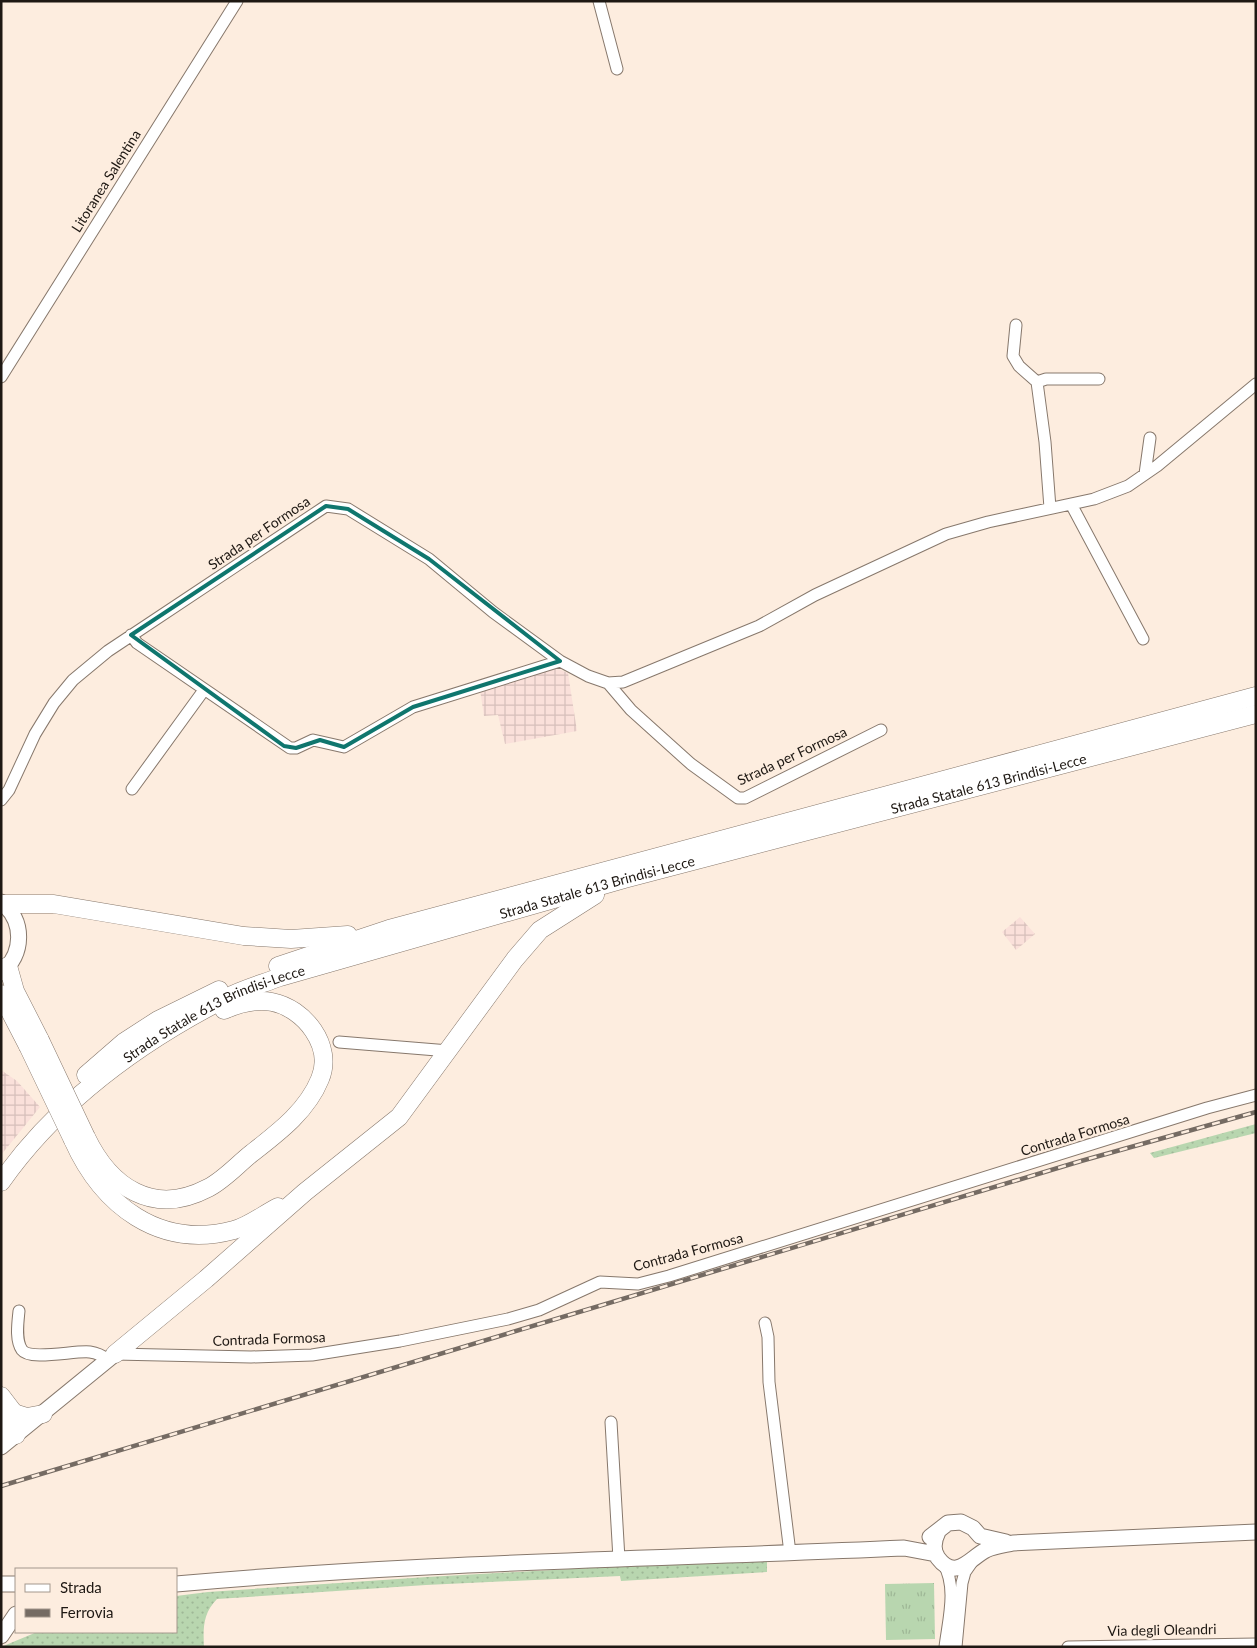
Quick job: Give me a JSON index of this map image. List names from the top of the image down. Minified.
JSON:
{"streets":{"highway":["Strada Statale 613 Brindisi-Lecce"],"street":["Litoranea Salentina","Strada per Formosa","Contrada Formosa","Via degli Oleandri"]},"legend":["Strada","Ferrovia"]}
